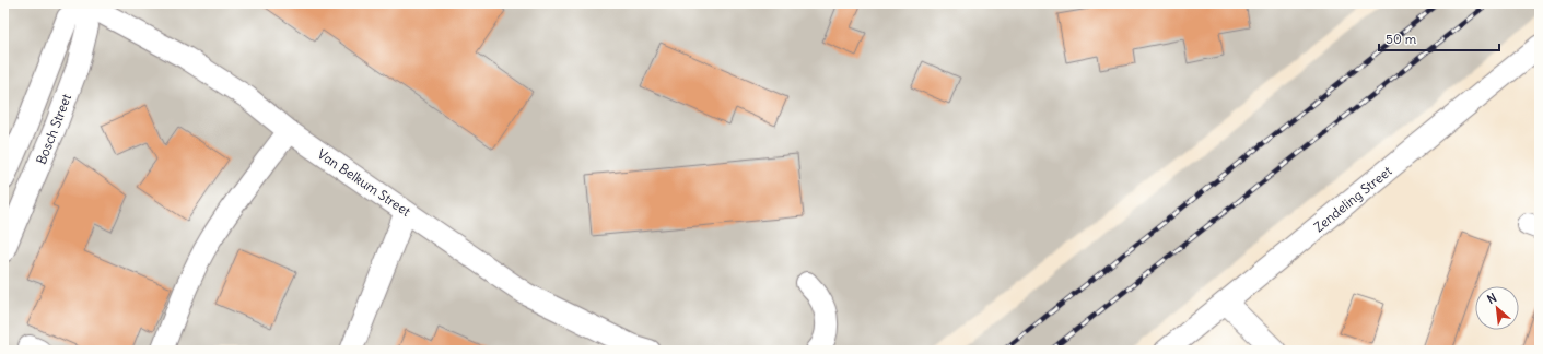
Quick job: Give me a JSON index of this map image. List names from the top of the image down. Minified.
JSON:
{"streets":{"street":["Bosch Street","Van Belkum Street","Zendeling Street"]},"crossings":[["Bosch Street","Van Belkum Street"]],"scale_bar":"50 m","north":"top left"}
